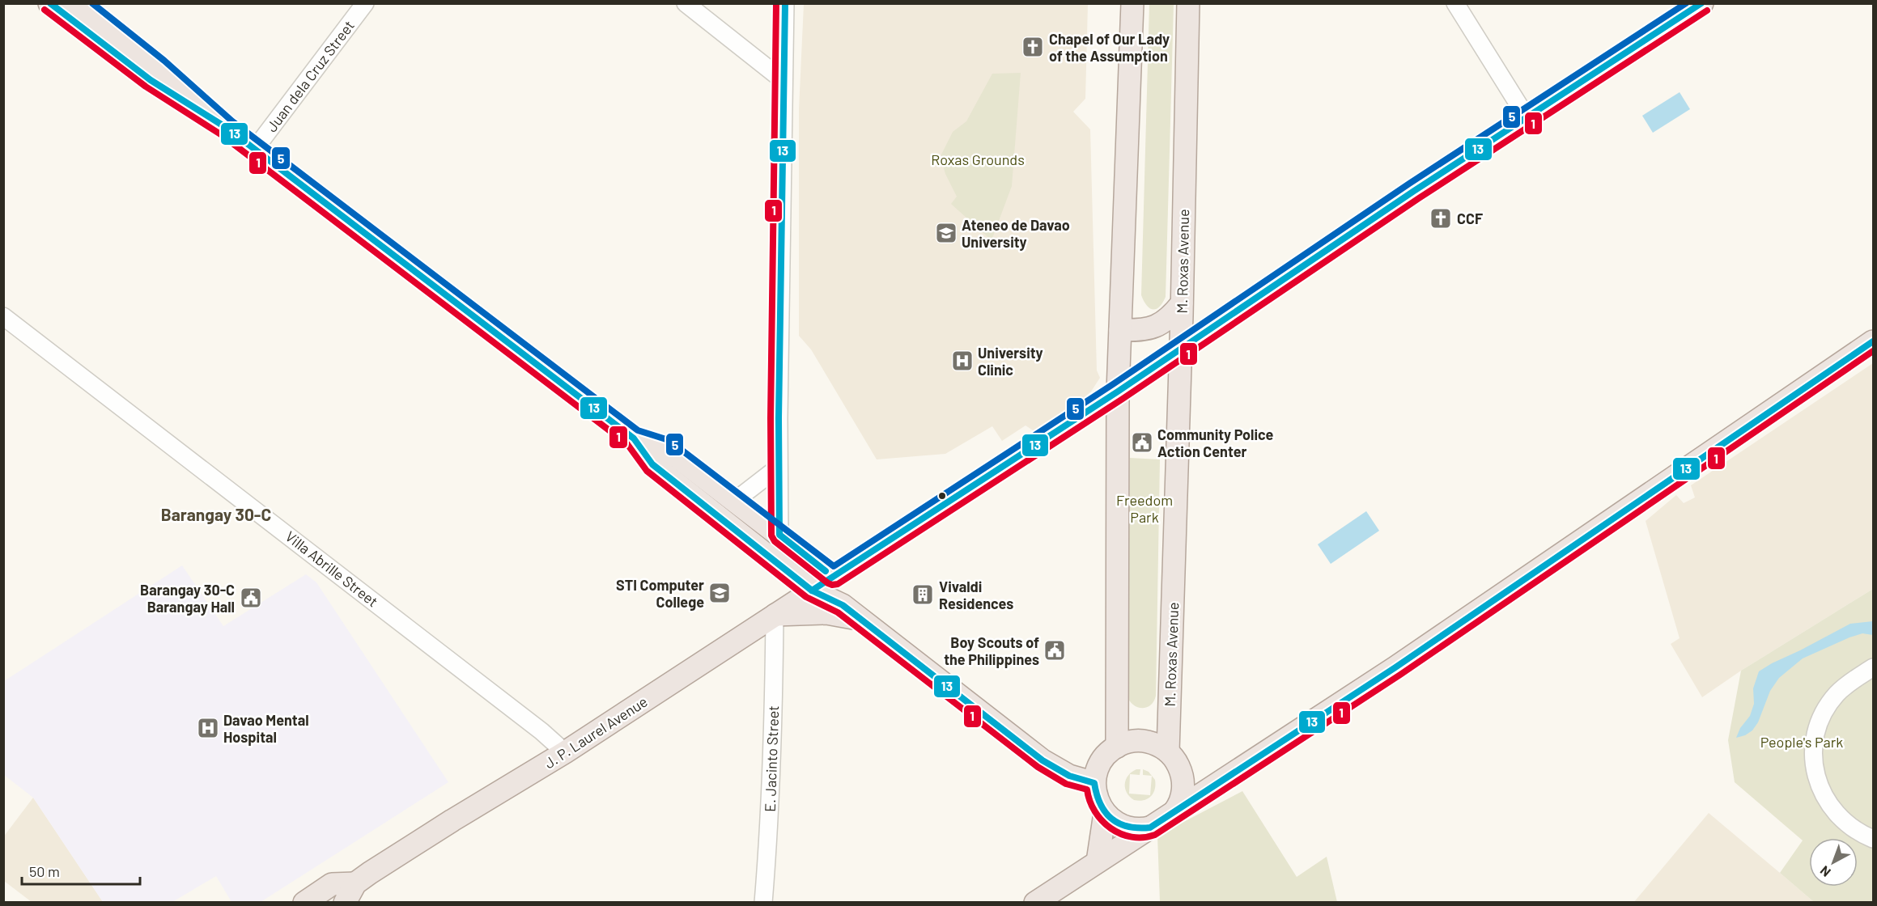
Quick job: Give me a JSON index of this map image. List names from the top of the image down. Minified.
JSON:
{"streets":{"main road":["M. Roxas Avenue","J. P. Laurel Avenue"],"street":["Juan dela Cruz Street","Villa Abrille Street","E. Jacinto Street"]},"crossings":[["M. Roxas Avenue","J. P. Laurel Avenue"],["Villa Abrille Street","J. P. Laurel Avenue"],["J. P. Laurel Avenue","E. Jacinto Street"]],"districts":["Barangay 30-C"],"parks":["Roxas Grounds","Freedom Park","People's Park"],"places":{"church":["Chapel of Our Lady of the Assumption","CCF"],"school or university":["Ateneo de Davao University","STI Computer College"],"hospital":["University Clinic","Davao Mental Hospital"],"public building":["Community Police Action Center","Barangay 30-C Barangay Hall","Boy Scouts of the Philippines"],"building":["Vivaldi Residences"]},"lines":["transit line 13","transit line 1","transit line 5"],"scale_bar":"50 m","north":"bottom left"}
